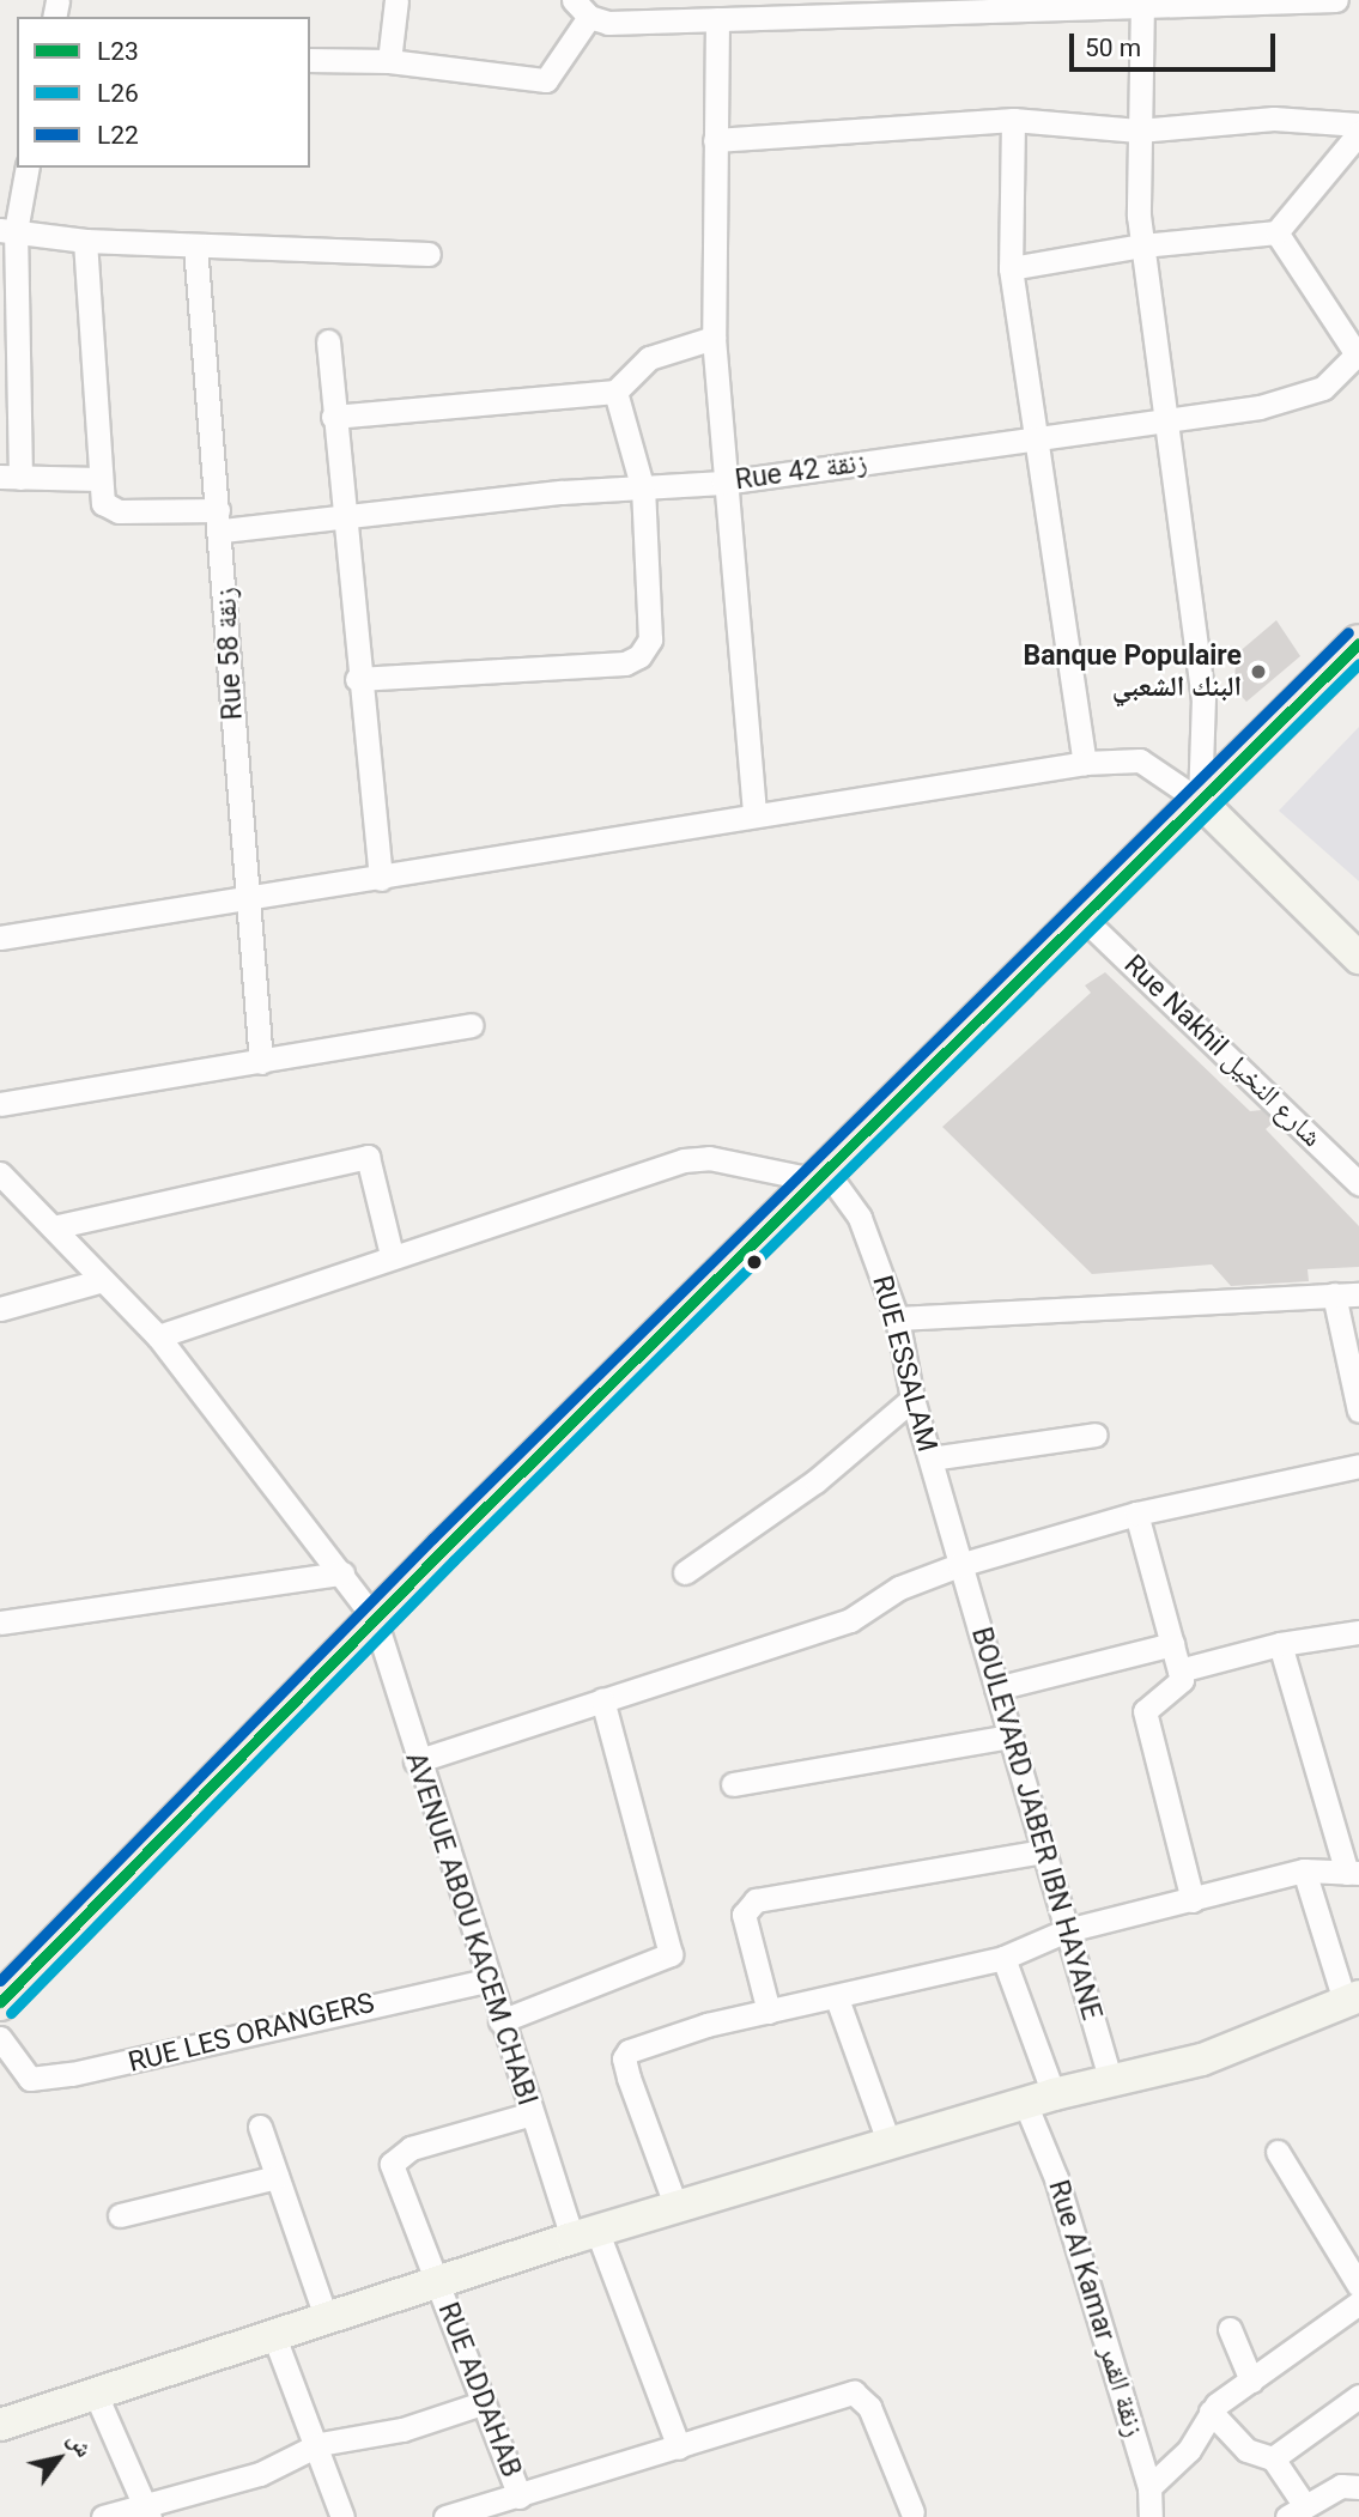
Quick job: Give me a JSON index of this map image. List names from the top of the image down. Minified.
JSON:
{"streets":{"street":["Rue 42 زنقة","Rue 58 زنقة","Rue Nakhil شارع النخيل","RUE ESSALAM","BOULEVARD JABER IBN HAYANE","AVENUE ABOU KACEM CHABI","RUE LES ORANGERS","Rue Al Kamar زنقة القمر","RUE ADDAHAB"]},"crossings":[["Rue 42 زنقة","Rue 58 زنقة"],["RUE ESSALAM","BOULEVARD JABER IBN HAYANE"],["AVENUE ABOU KACEM CHABI","RUE LES ORANGERS"],["AVENUE ABOU KACEM CHABI","RUE ADDAHAB"]],"places":["Banque Populaire البنك الشعبي"],"lines":["transit line L22","transit line L23","transit line L26"],"legend":["L23","L26","L22"],"scale_bar":"50 m","north":"top right"}
